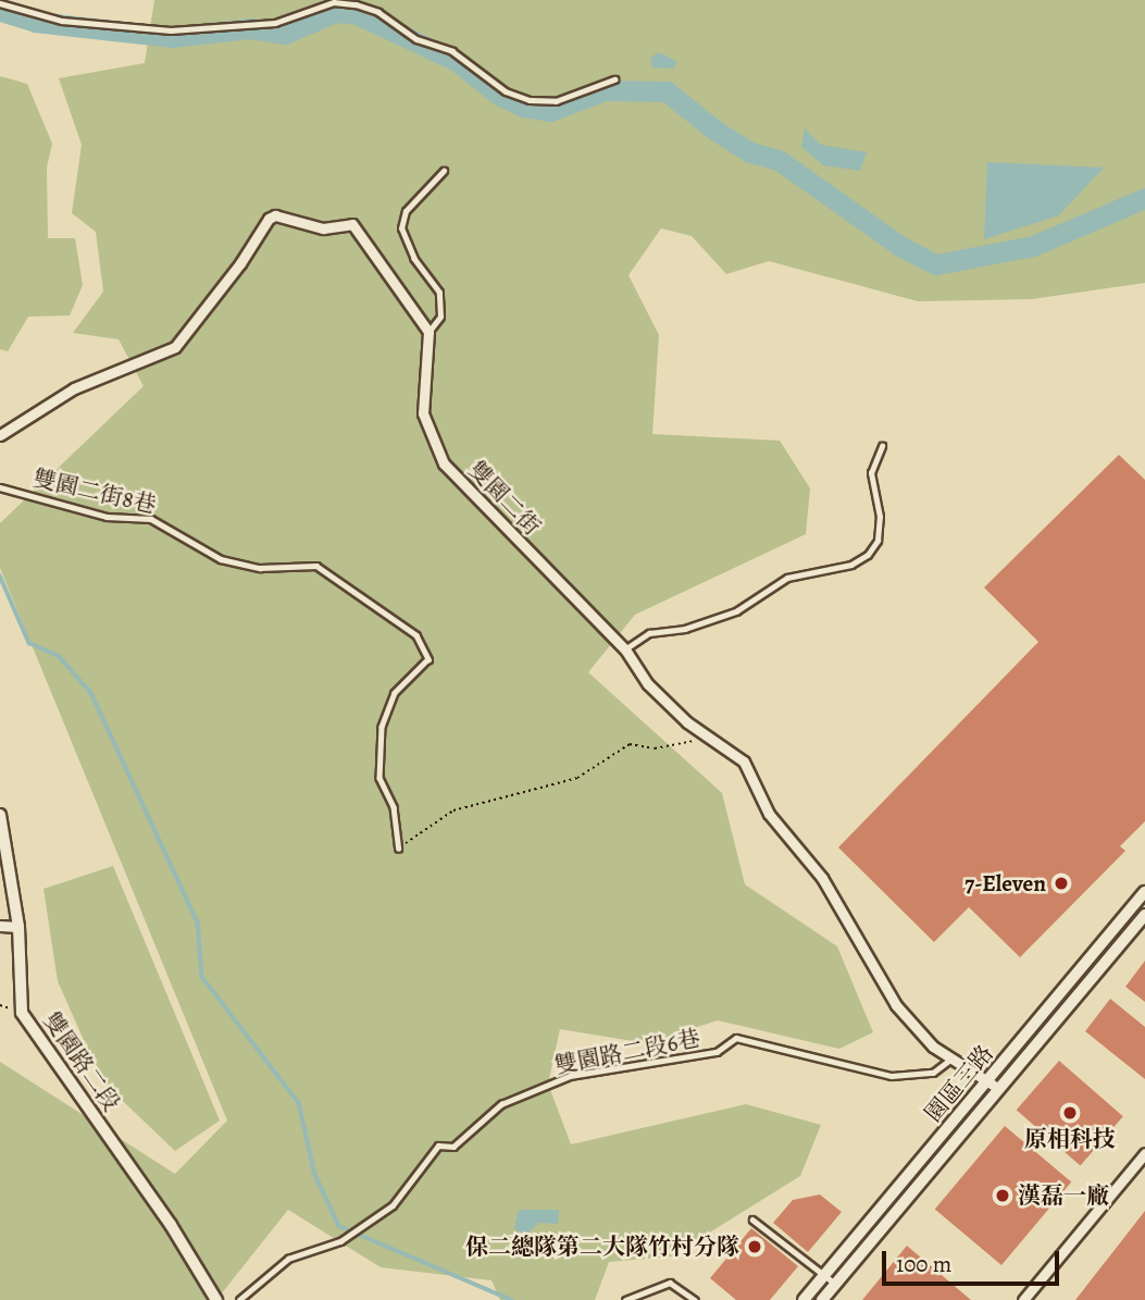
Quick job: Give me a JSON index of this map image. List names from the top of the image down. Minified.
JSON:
{"streets":{"street":["雙園二街","雙園路二段","園區三路"],"lane":["雙園二街8巷","雙園路二段6巷"]},"crossings":[["雙園二街","雙園路二段6巷"],["雙園二街","園區三路"]],"places":["7-Eleven","原相科技","漢磊一廠","保二總隊第二大隊竹村分隊"],"scale_bar":"100 m"}
